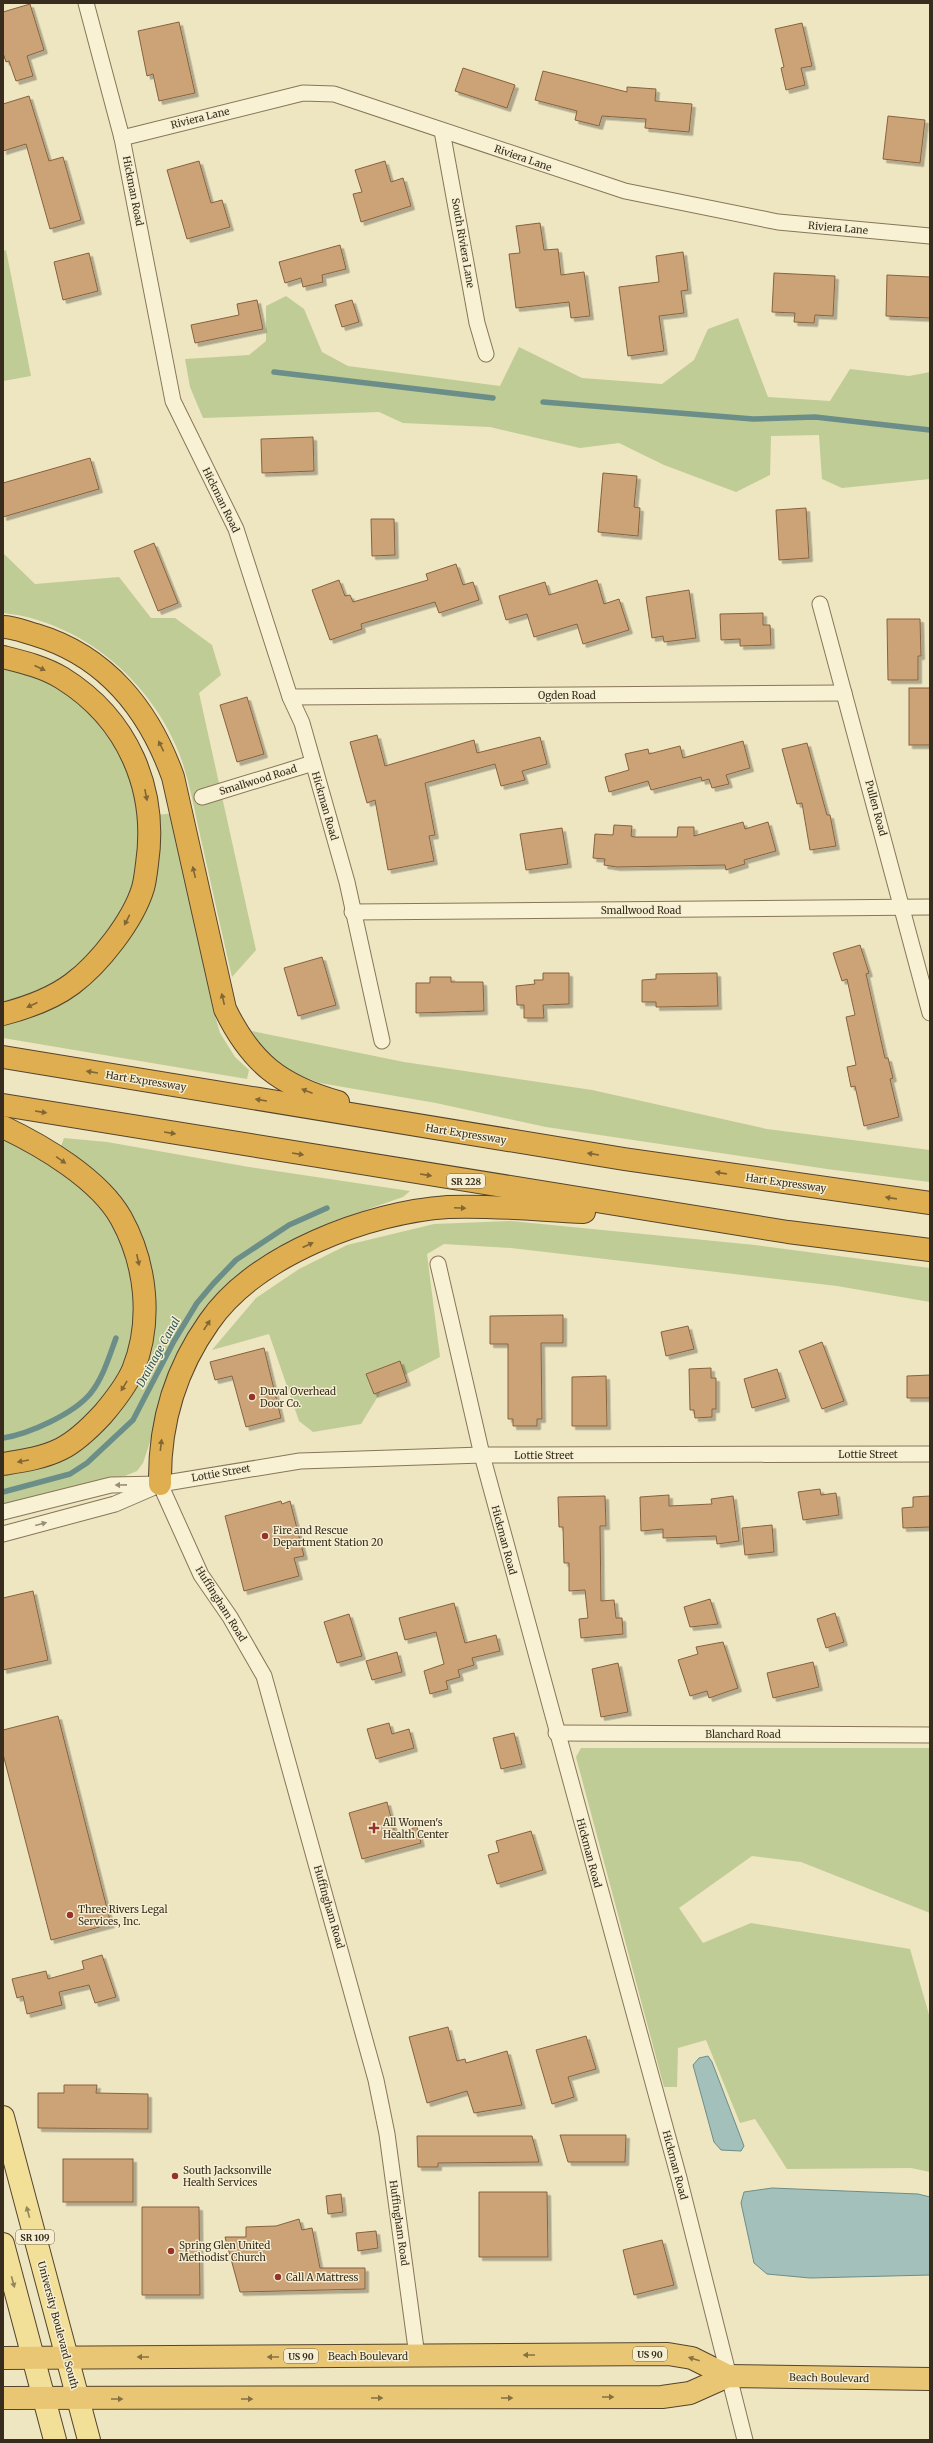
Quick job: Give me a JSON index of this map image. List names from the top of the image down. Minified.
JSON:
{"streets":{"highway":["Hart Expressway","SR 228","US 90","Beach Boulevard"],"main road":["SR 109","University Boulevard South"],"street":["Riviera Lane","Hickman Road","South Riviera Lane","Ogden Road","Smallwood Road","Pullen Road","Lottie Street","Huffingham Road","Blanchard Road"]},"crossings":[["Riviera Lane","Hickman Road"],["Riviera Lane","South Riviera Lane"],["Hickman Road","Ogden Road"],["Hickman Road","Smallwood Road"],["Hickman Road","Lottie Street"],["Hickman Road","Blanchard Road"],["Hickman Road","Beach Boulevard"],["Ogden Road","Pullen Road"],["Smallwood Road","Pullen Road"],["Lottie Street","Huffingham Road"],["Huffingham Road","Beach Boulevard"],["SR 109","Beach Boulevard"],["University Boulevard South","Beach Boulevard"]],"water":["Drainage Canal"],"places":{"other":["Duval Overhead Door Co.","Fire and Rescue Department Station 20","Three Rivers Legal Services, Inc.","South Jacksonville Health Services","Spring Glen United Methodist Church","Call A Mattress"],"health":["All Women's Health Center"]}}
